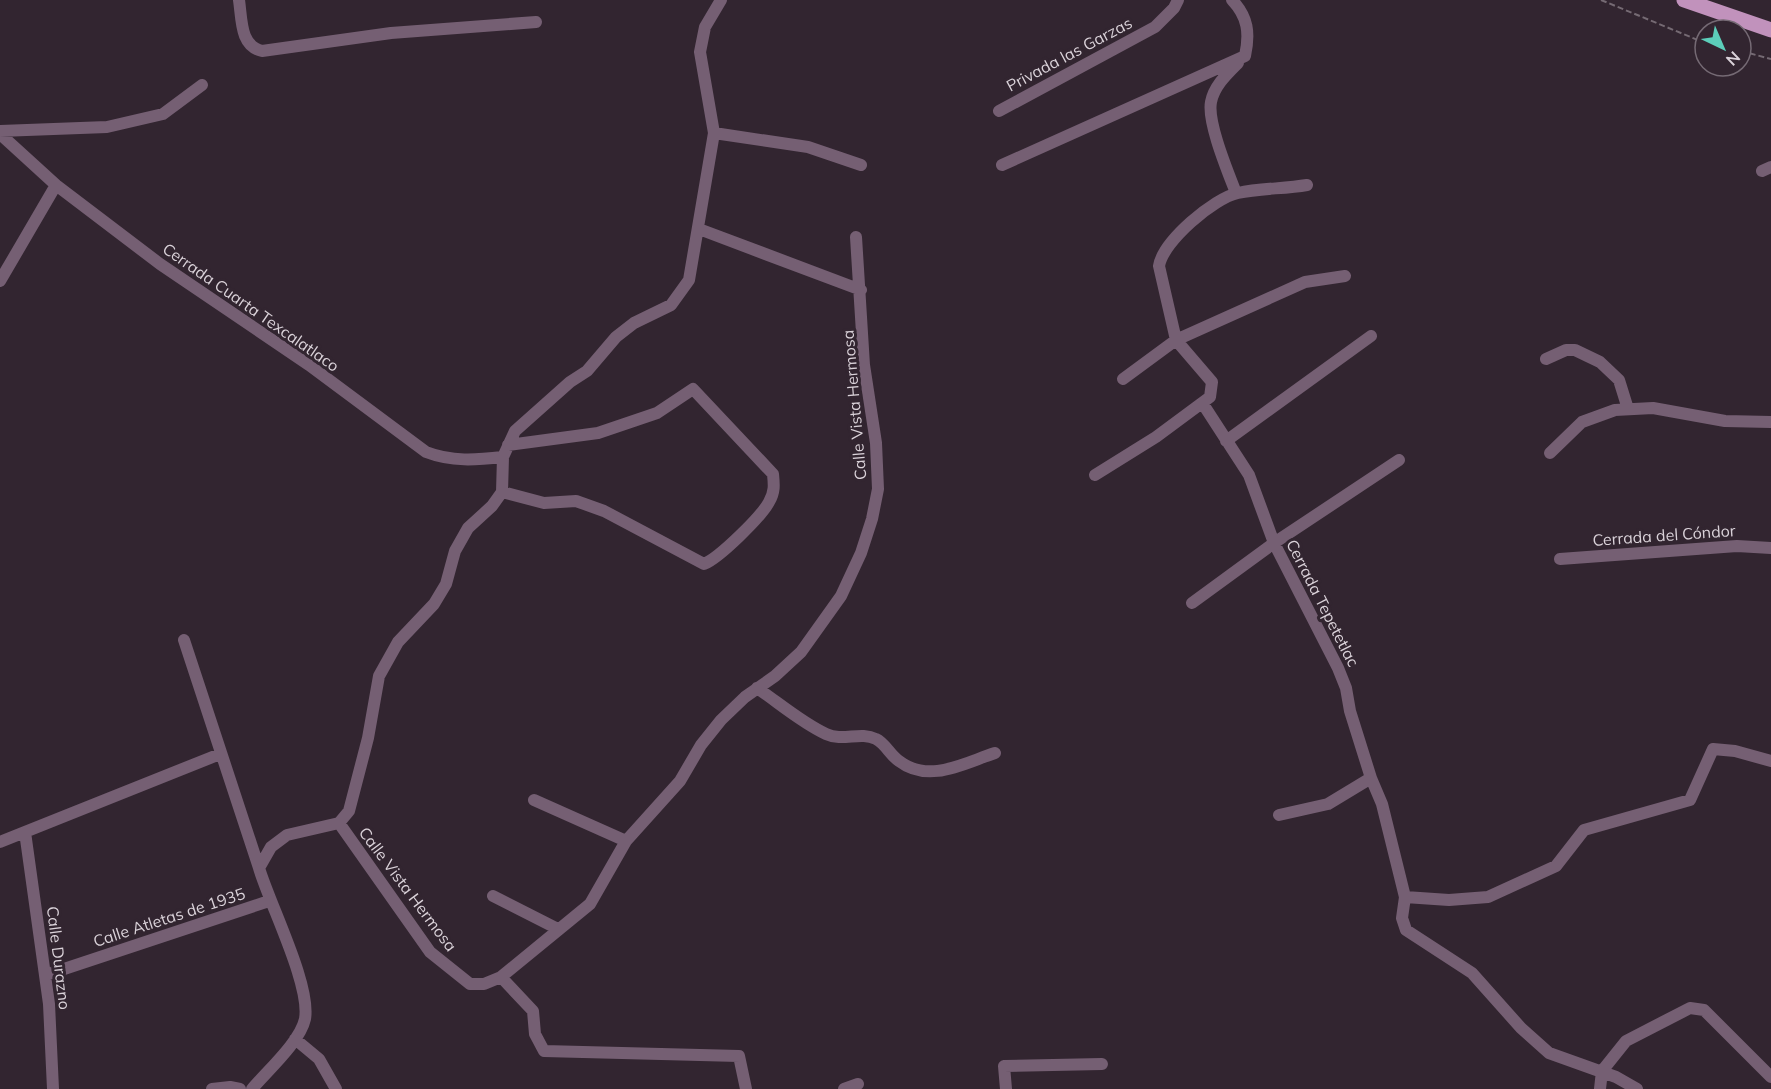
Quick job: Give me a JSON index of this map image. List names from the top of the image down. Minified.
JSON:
{"streets":{"street":["Privada las Garzas","Cerrada Cuarta Texcalatlaco","Calle Vista Hermosa","Cerrada del Cóndor","Cerrada Tepetetlac","Calle Atletas de 1935","Calle Durazno"]},"crossings":[["Calle Atletas de 1935","Calle Durazno"]],"north":"bottom right"}
